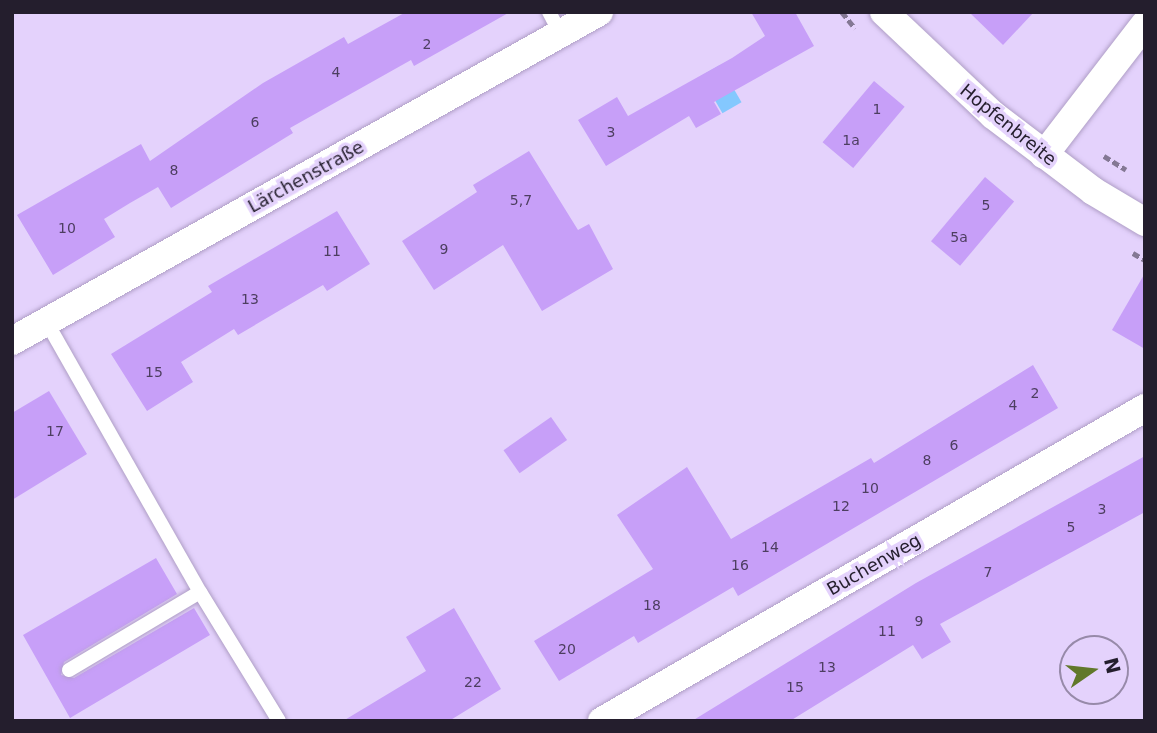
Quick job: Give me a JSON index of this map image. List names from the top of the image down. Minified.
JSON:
{"streets":{"street":["Hopfenbreite","Lärchenstraße","Buchenweg"]},"house_numbers":["2","4","1","6","3","1a","8","5,7","5","10","5a","9","11","13","15","2","4","17","6","8","10","12","3","5","14","16","7","18","9","11","20","13","22","15"],"north":"right"}
